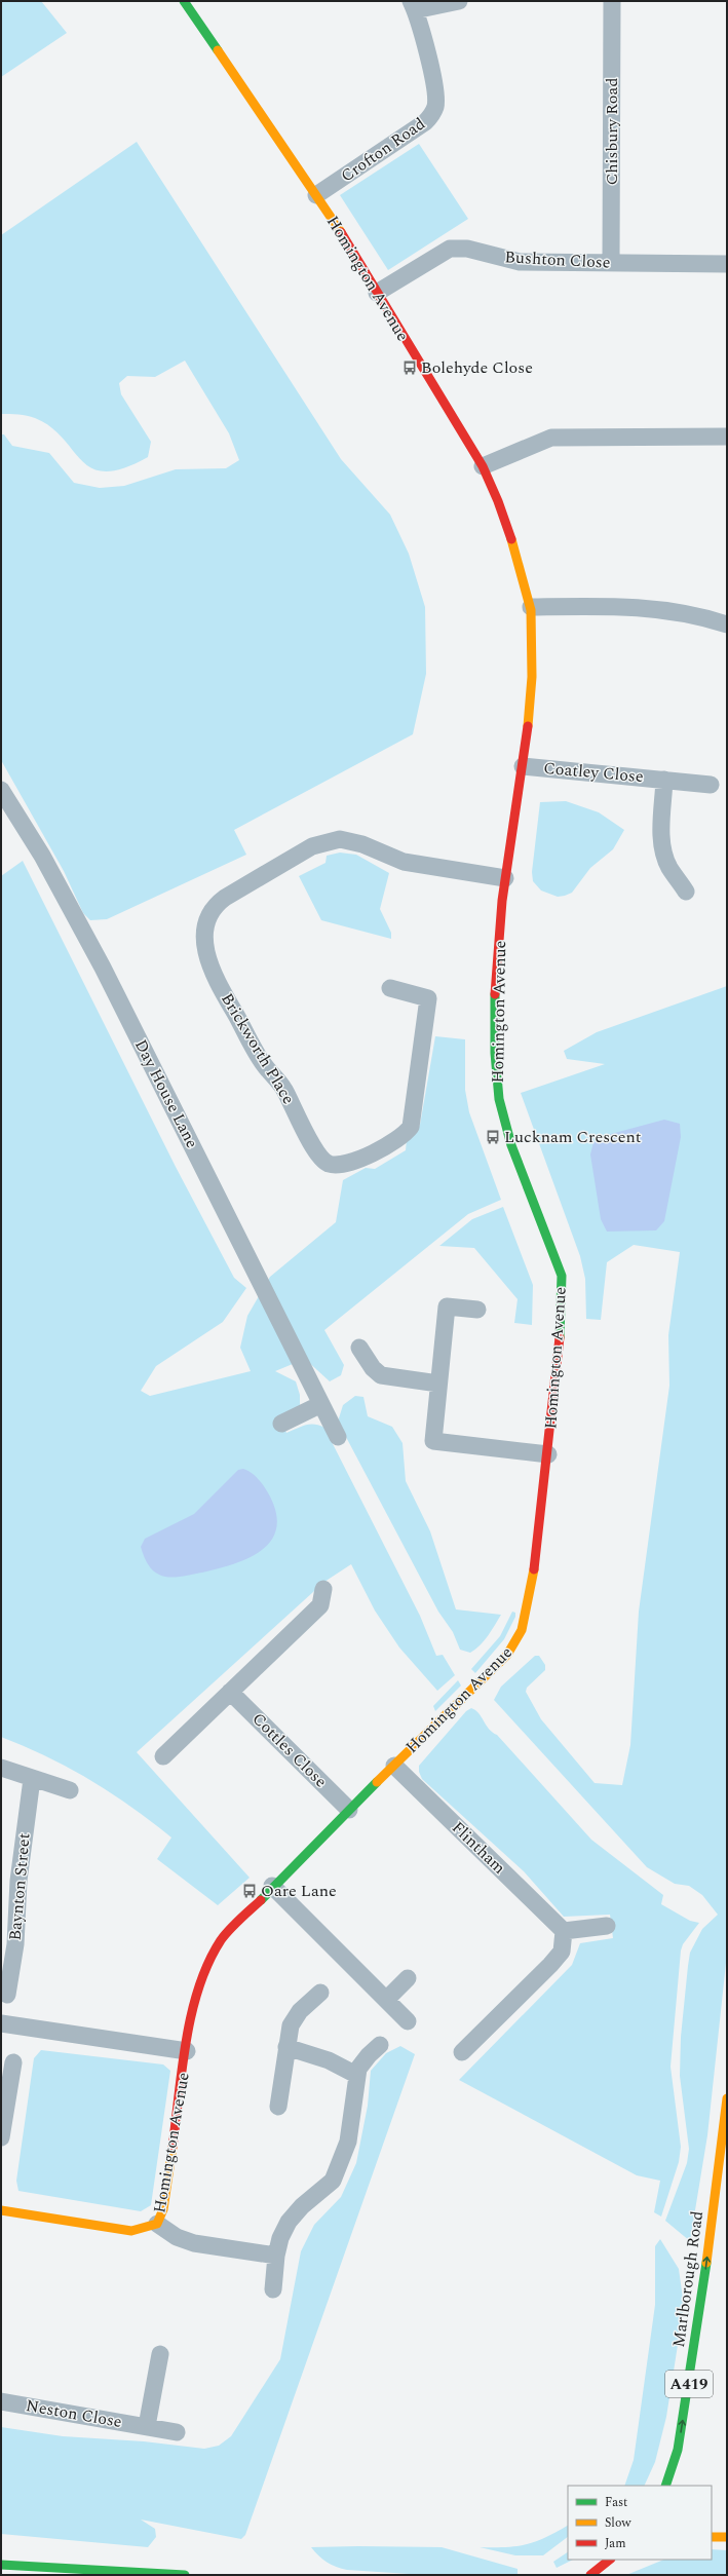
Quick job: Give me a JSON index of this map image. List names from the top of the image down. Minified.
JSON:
{"streets":{"main road":["Homington Avenue","Marlborough Road","A419"],"street":["Chisbury Road","Crofton Road","Bushton Close","Coatley Close","Brickworth Place","Day House Lane","Cottles Close","Flintham","Baynton Street","Neston Close"]},"crossings":[["Chisbury Road","Bushton Close"],["Crofton Road","Homington Avenue"],["Bushton Close","Homington Avenue"],["Homington Avenue","Coatley Close"],["Homington Avenue","Brickworth Place"],["Homington Avenue","Cottles Close"],["Homington Avenue","Flintham"]],"one_way":["Marlborough Road"],"places":{"bus stop":["Bolehyde Close","Lucknam Crescent","Oare Lane"]},"legend":["Fast","Slow","Jam"]}
